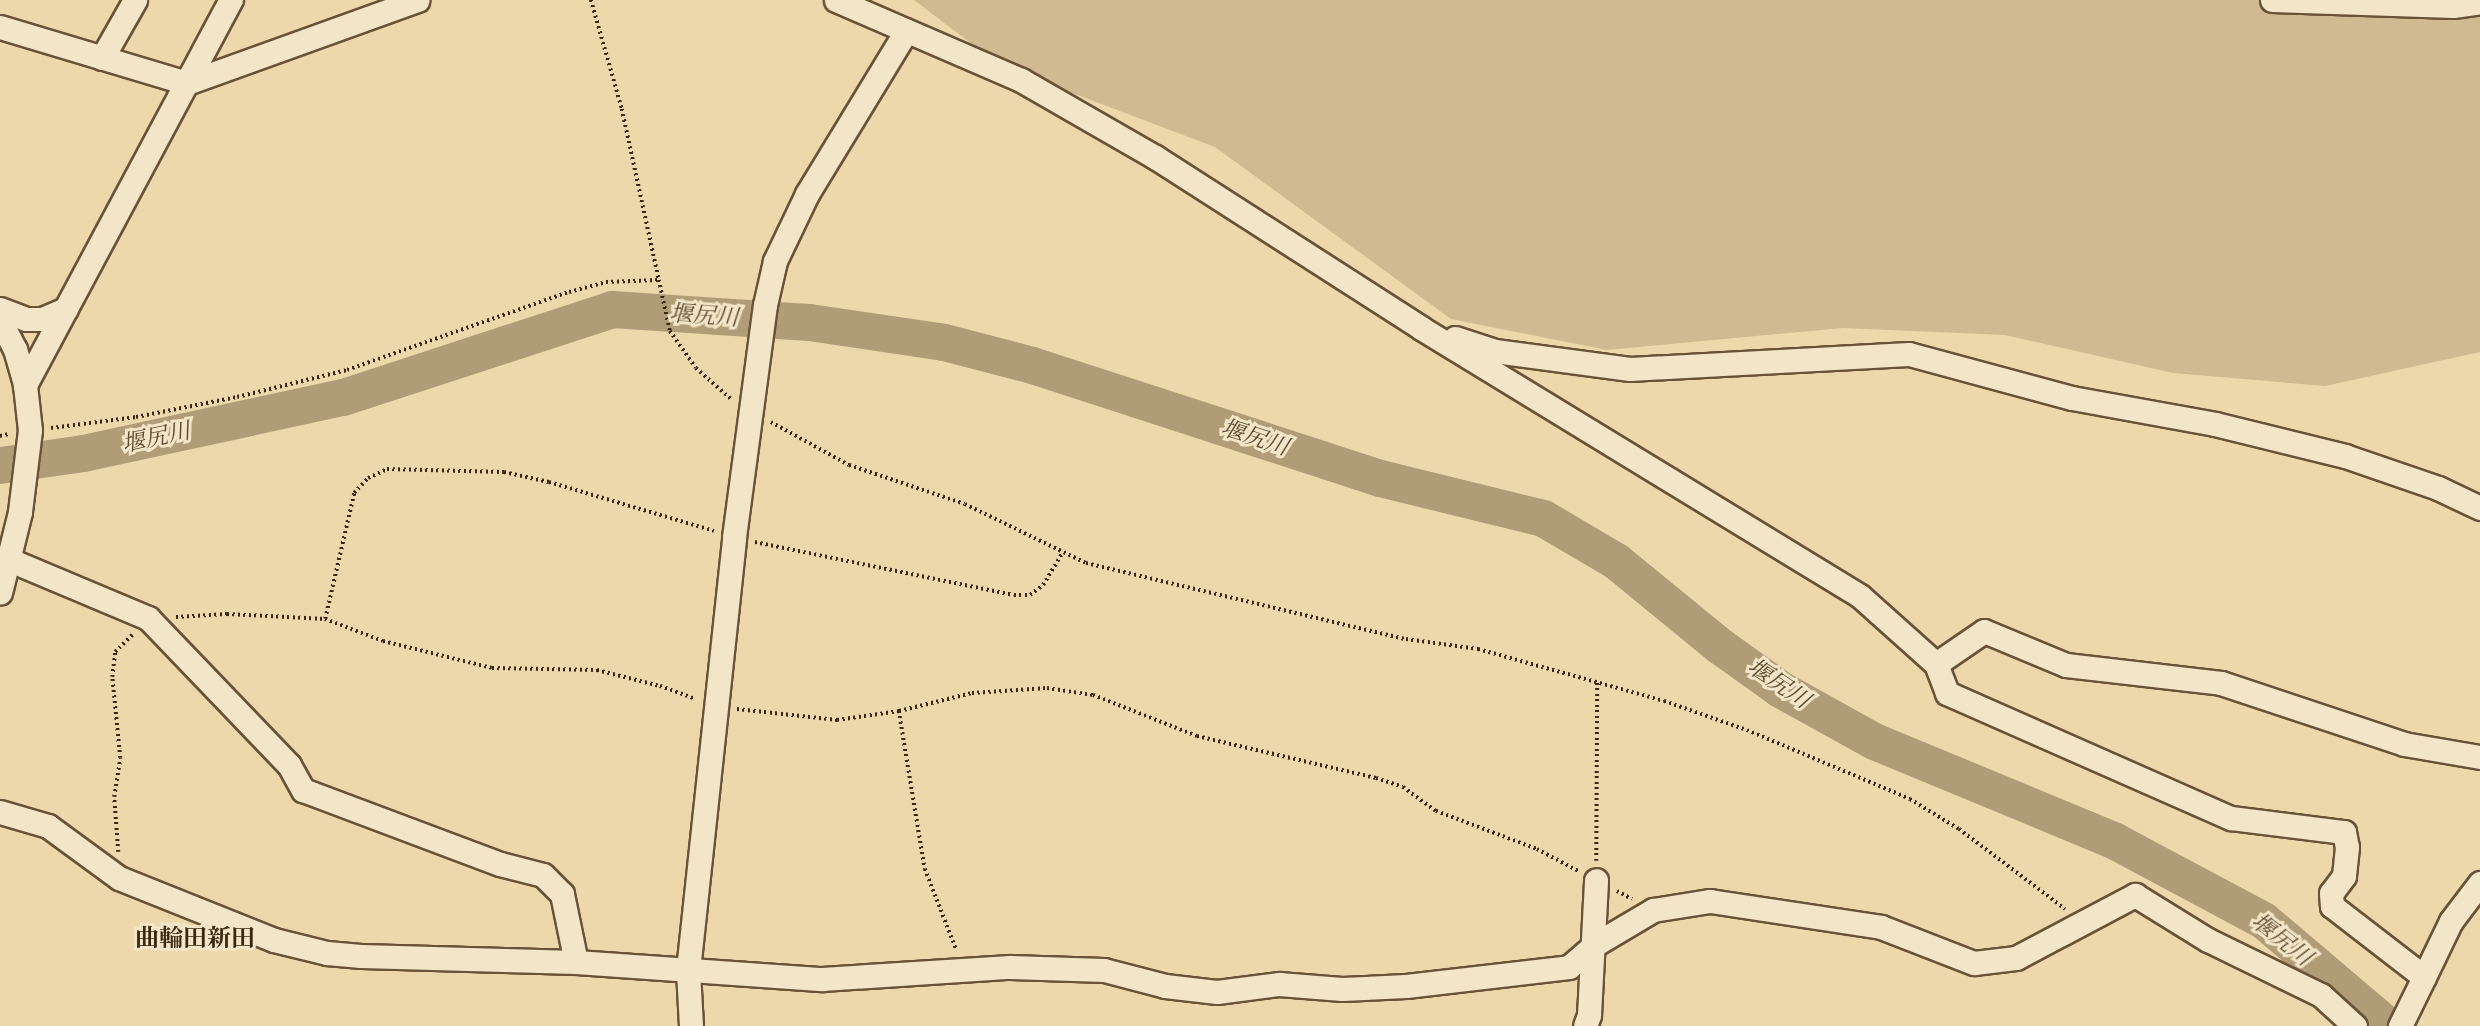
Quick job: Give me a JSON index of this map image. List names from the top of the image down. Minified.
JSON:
{"districts":["曲輪田新田"],"water":["堰尻川"]}
